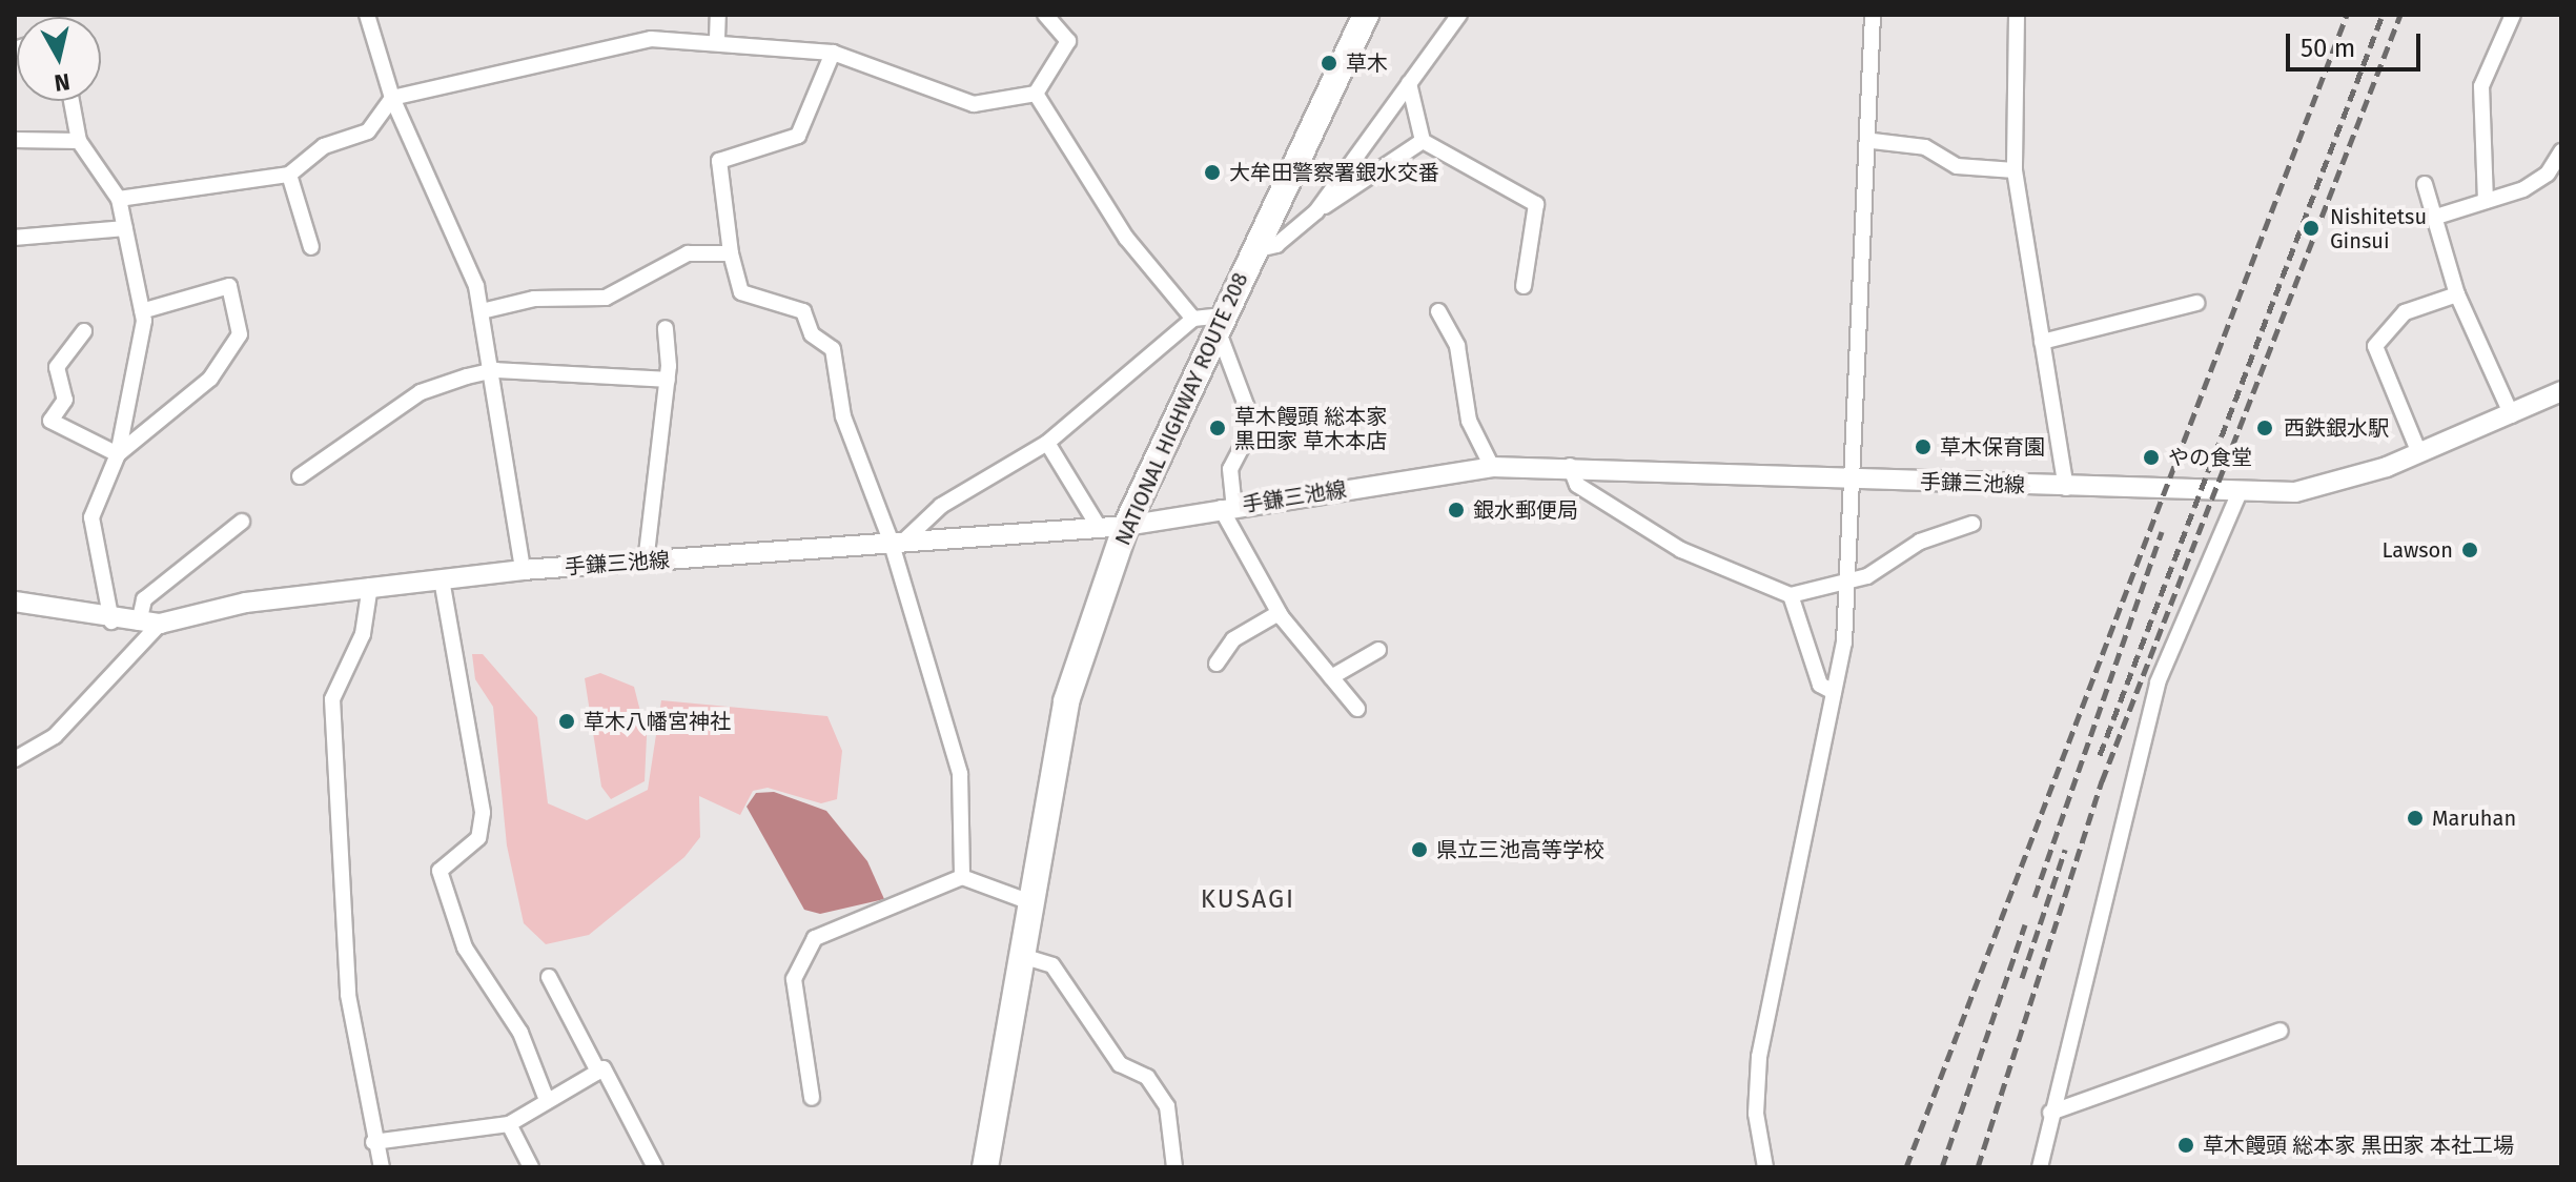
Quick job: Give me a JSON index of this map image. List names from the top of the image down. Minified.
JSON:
{"streets":{"highway":["NATIONAL HIGHWAY ROUTE 208"],"main road":["手鎌三池線"]},"crossings":[["NATIONAL HIGHWAY ROUTE 208","手鎌三池線"]],"districts":["KUSAGI"],"places":["草木","大牟田警察署銀水交番","Nishitetsu Ginsui","草木饅頭 総本家 黒田家 草木本店","西鉄銀水駅","草木保育園","やの食堂","銀水郵便局","Lawson","草木八幡宮神社","Maruhan","県立三池高等学校","草木饅頭 総本家 黒田家 本社工場"],"scale_bar":"50 m","north":"bottom"}
